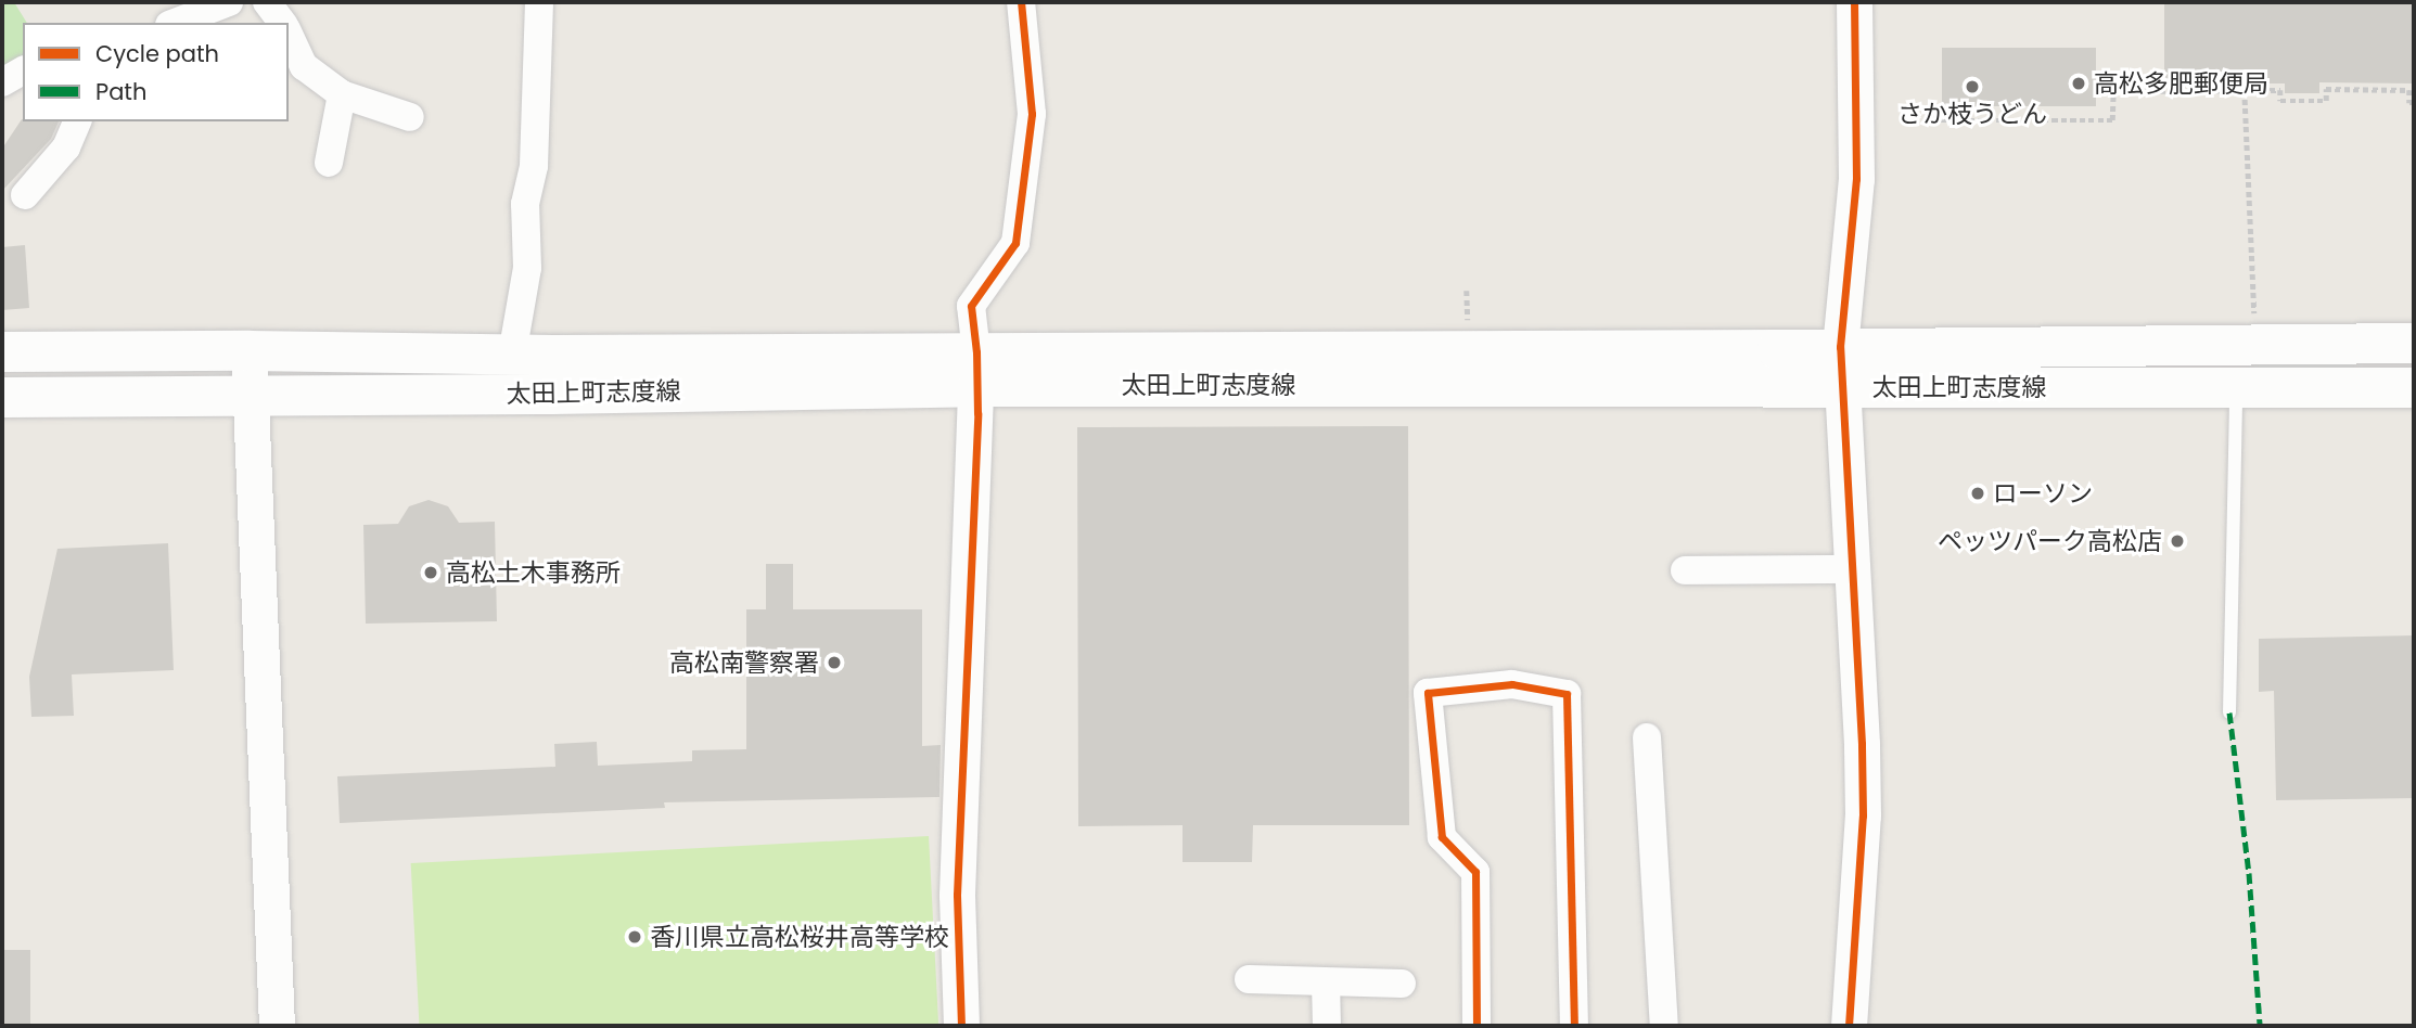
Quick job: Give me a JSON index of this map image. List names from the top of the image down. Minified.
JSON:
{"streets":{"main road":["太田上町志度線"]},"places":["高松多肥郵便局","さか枝うどん","ローソン","ペッツパーク高松店","高松土木事務所","高松南警察署","香川県立高松桜井高等学校"],"legend":["Cycle path","Path"]}
